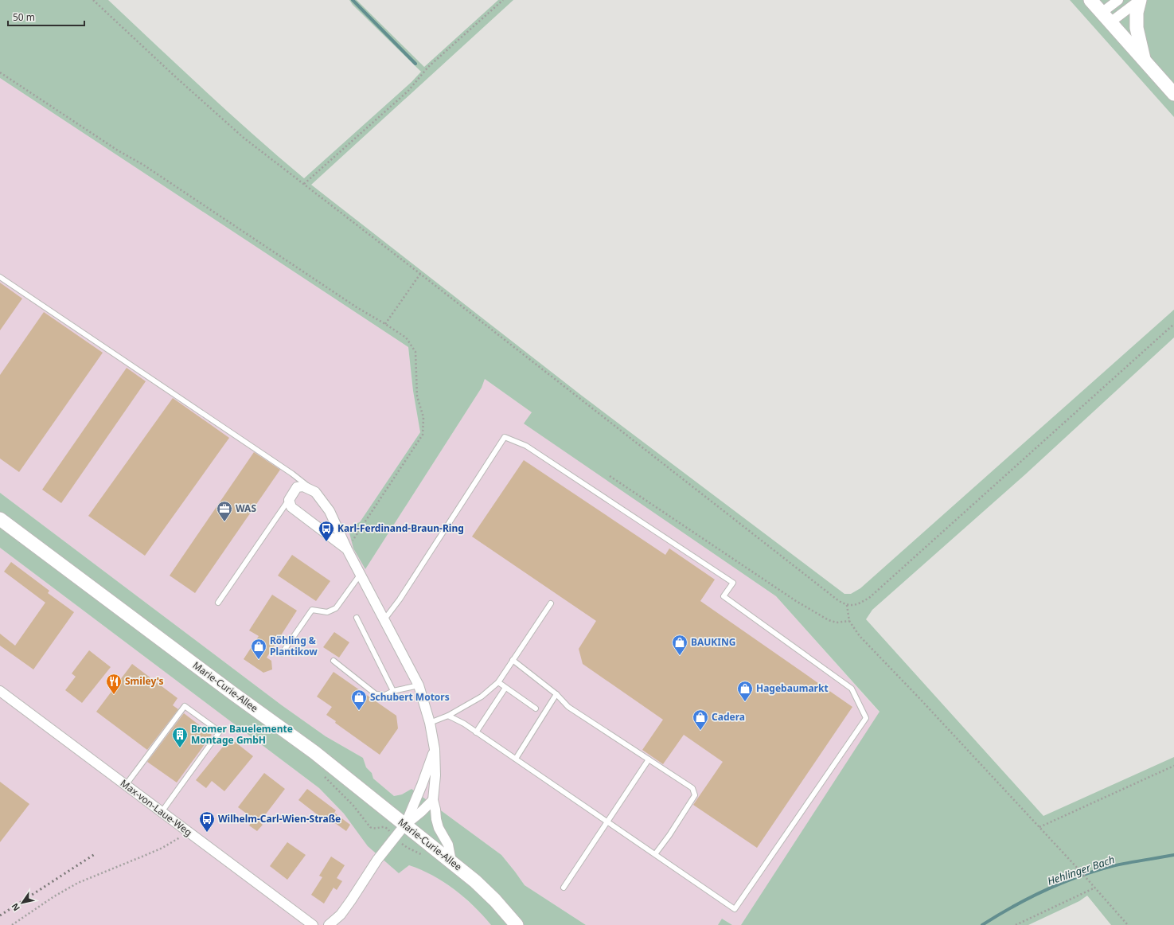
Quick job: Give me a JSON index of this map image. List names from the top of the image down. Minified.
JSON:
{"streets":{"main road":["Marie-Curie-Allee"],"street":["Max-von-Laue-Weg"]},"water":["Hehlinger Bach"],"places":{"office":["WAS"],"bus stop":["Karl-Ferdinand-Braun-Ring","Wilhelm-Carl-Wien-Straße"],"shop":["BAUKING","Röhling & Plantikow","Hagebaumarkt","Schubert Motors","Cadera"],"restaurant":["Smiley's"],"building":["Bromer Bauelemente Montage GmbH"]},"scale_bar":"50 m","north":"bottom left"}
